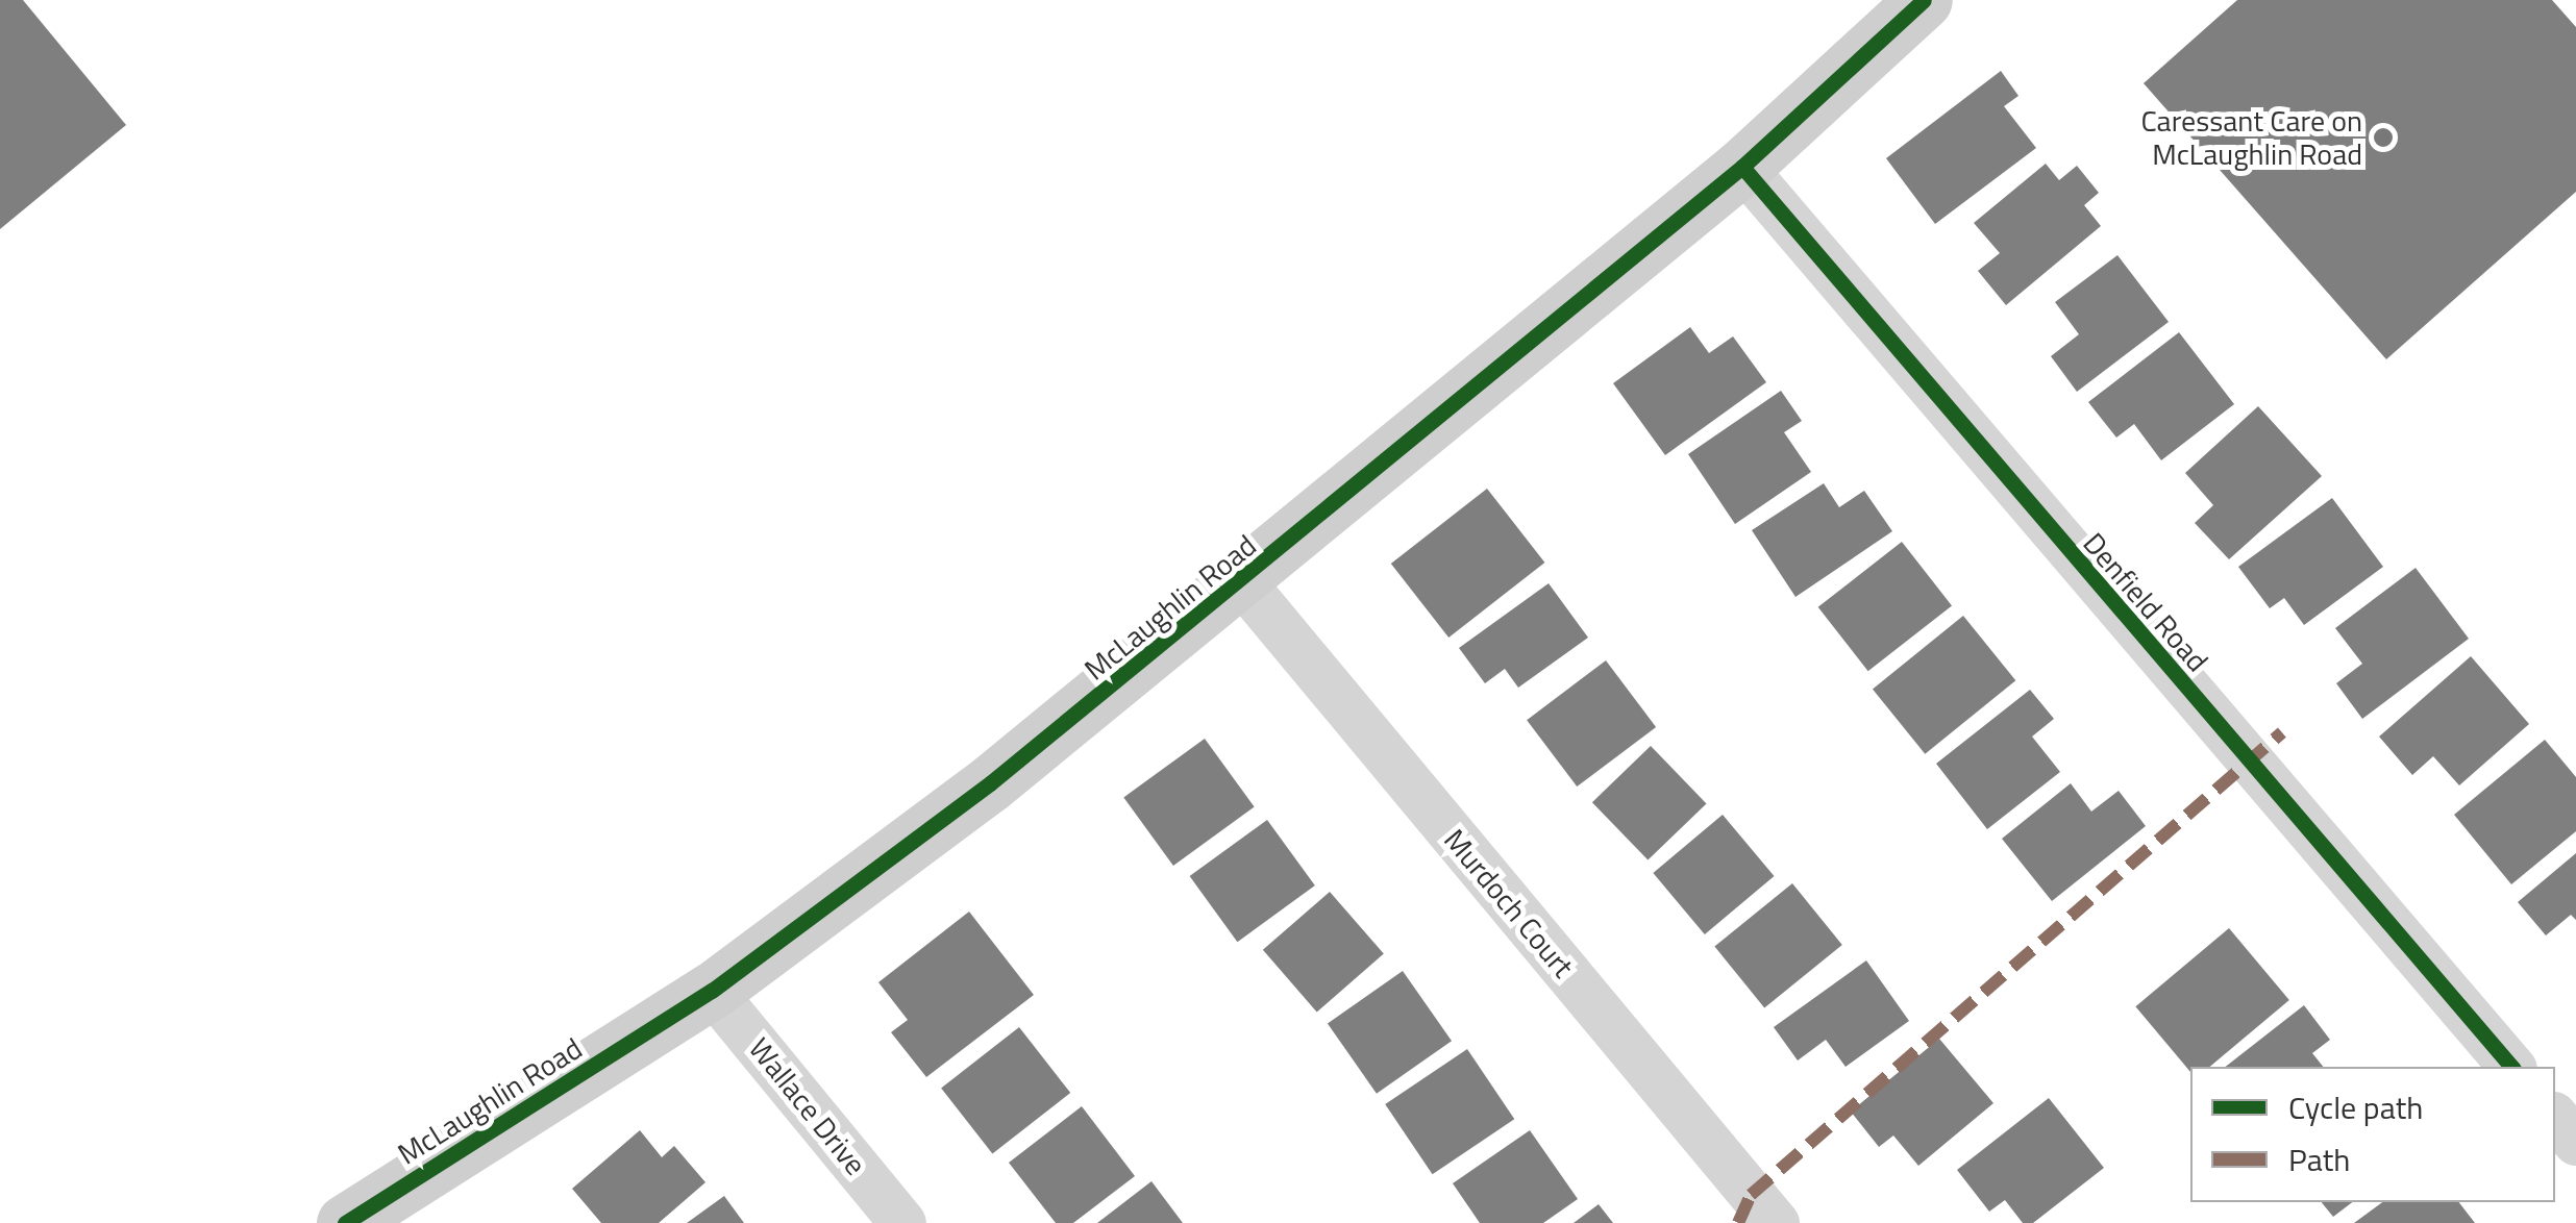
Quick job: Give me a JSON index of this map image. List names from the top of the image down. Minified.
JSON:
{"streets":{"street":["Denfield Road","McLaughlin Road","Murdoch Court","Wallace Drive"]},"crossings":[["Denfield Road","McLaughlin Road"],["McLaughlin Road","Murdoch Court"],["McLaughlin Road","Wallace Drive"]],"places":["Caressant Care on McLaughlin Road"],"legend":["Cycle path","Path"]}
